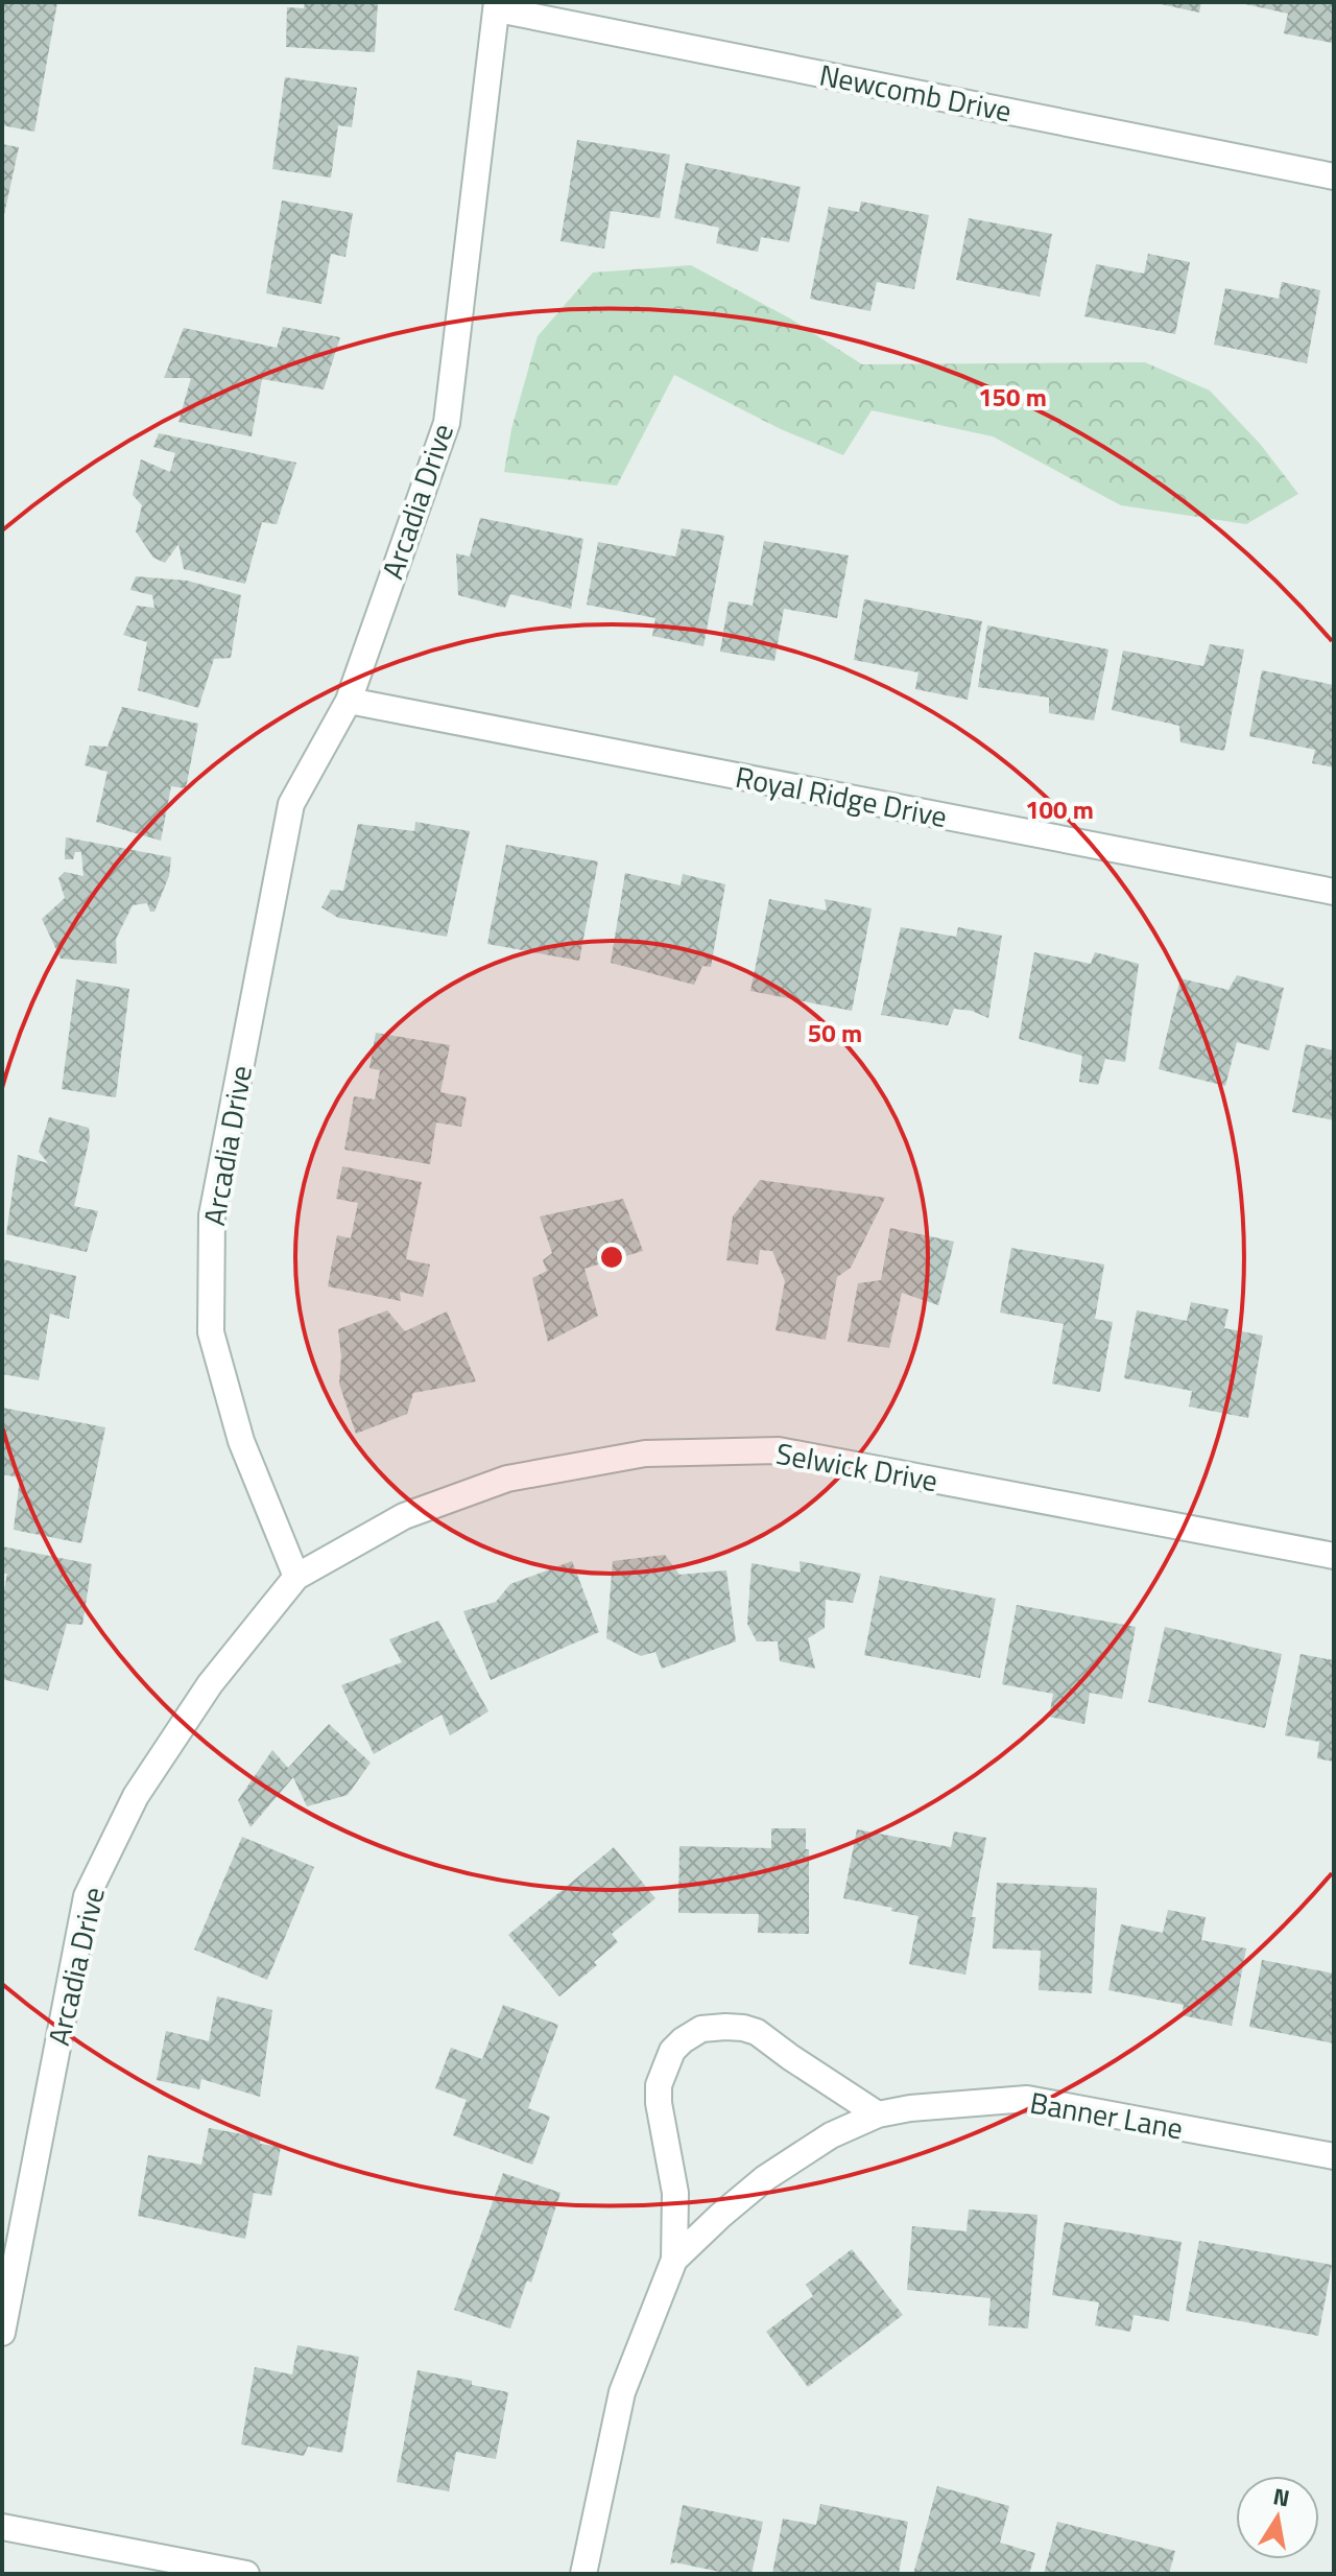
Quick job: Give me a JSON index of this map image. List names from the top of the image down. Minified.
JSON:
{"streets":{"street":["Newcomb Drive","Arcadia Drive","Royal Ridge Drive","Selwick Drive","Banner Lane"]},"crossings":[["Newcomb Drive","Arcadia Drive"],["Arcadia Drive","Royal Ridge Drive"],["Arcadia Drive","Selwick Drive"]],"north":"top","rings":["150 m","100 m","50 m"]}
